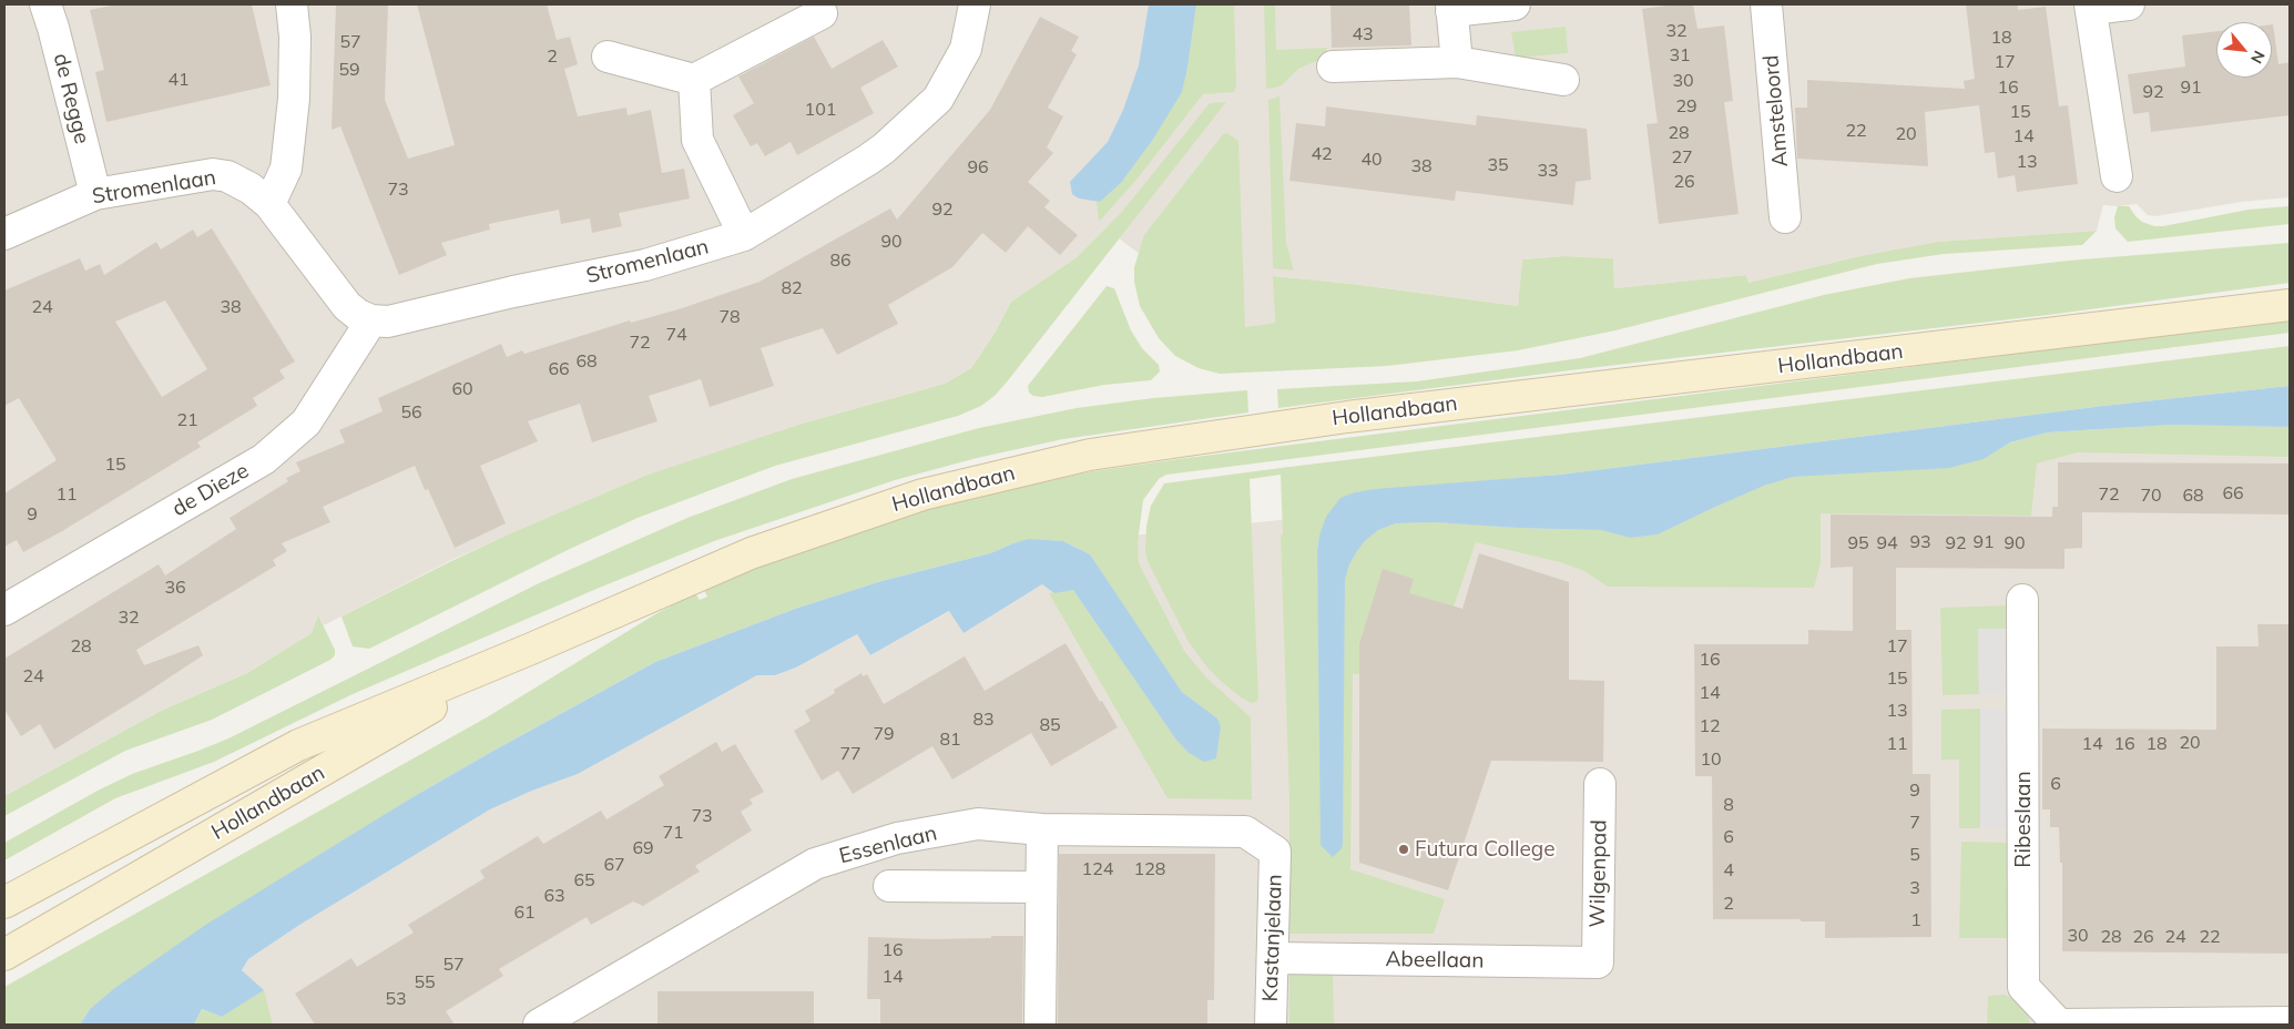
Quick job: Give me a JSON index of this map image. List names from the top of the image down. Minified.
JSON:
{"streets":{"main road":["Hollandbaan"],"street":["de Regge","Amsteloord","Stromenlaan","de Dieze","Ribeslaan","Essenlaan","Wilgenpad","Kastanjelaan","Abeellaan"]},"crossings":[["de Regge","Stromenlaan"],["Stromenlaan","de Dieze"],["Essenlaan","Kastanjelaan"],["Wilgenpad","Abeellaan"],["Kastanjelaan","Abeellaan"]],"places":["Futura College"],"house_numbers":["32","43","18","57","31","2","17","59","41","30","16","91","92","29","101","15","22","28","20","14","42","27","40","13","35","38","96","33","26","73","92","90","86","82","24","38","78","74","72","68","66","60","56","21","15","66","11","72","70","68","9","93","91","95","94","92","90","36","32","28","17","16","24","15","14","13","83","85","12","79","81","20","11","14","16","18","77","10","6","9","8","73","7","71","6","69","5","67","124","128","4","65","3","63","2","61","1","30","28","26","24","22","16","57","14","55","53"],"north":"bottom right"}
